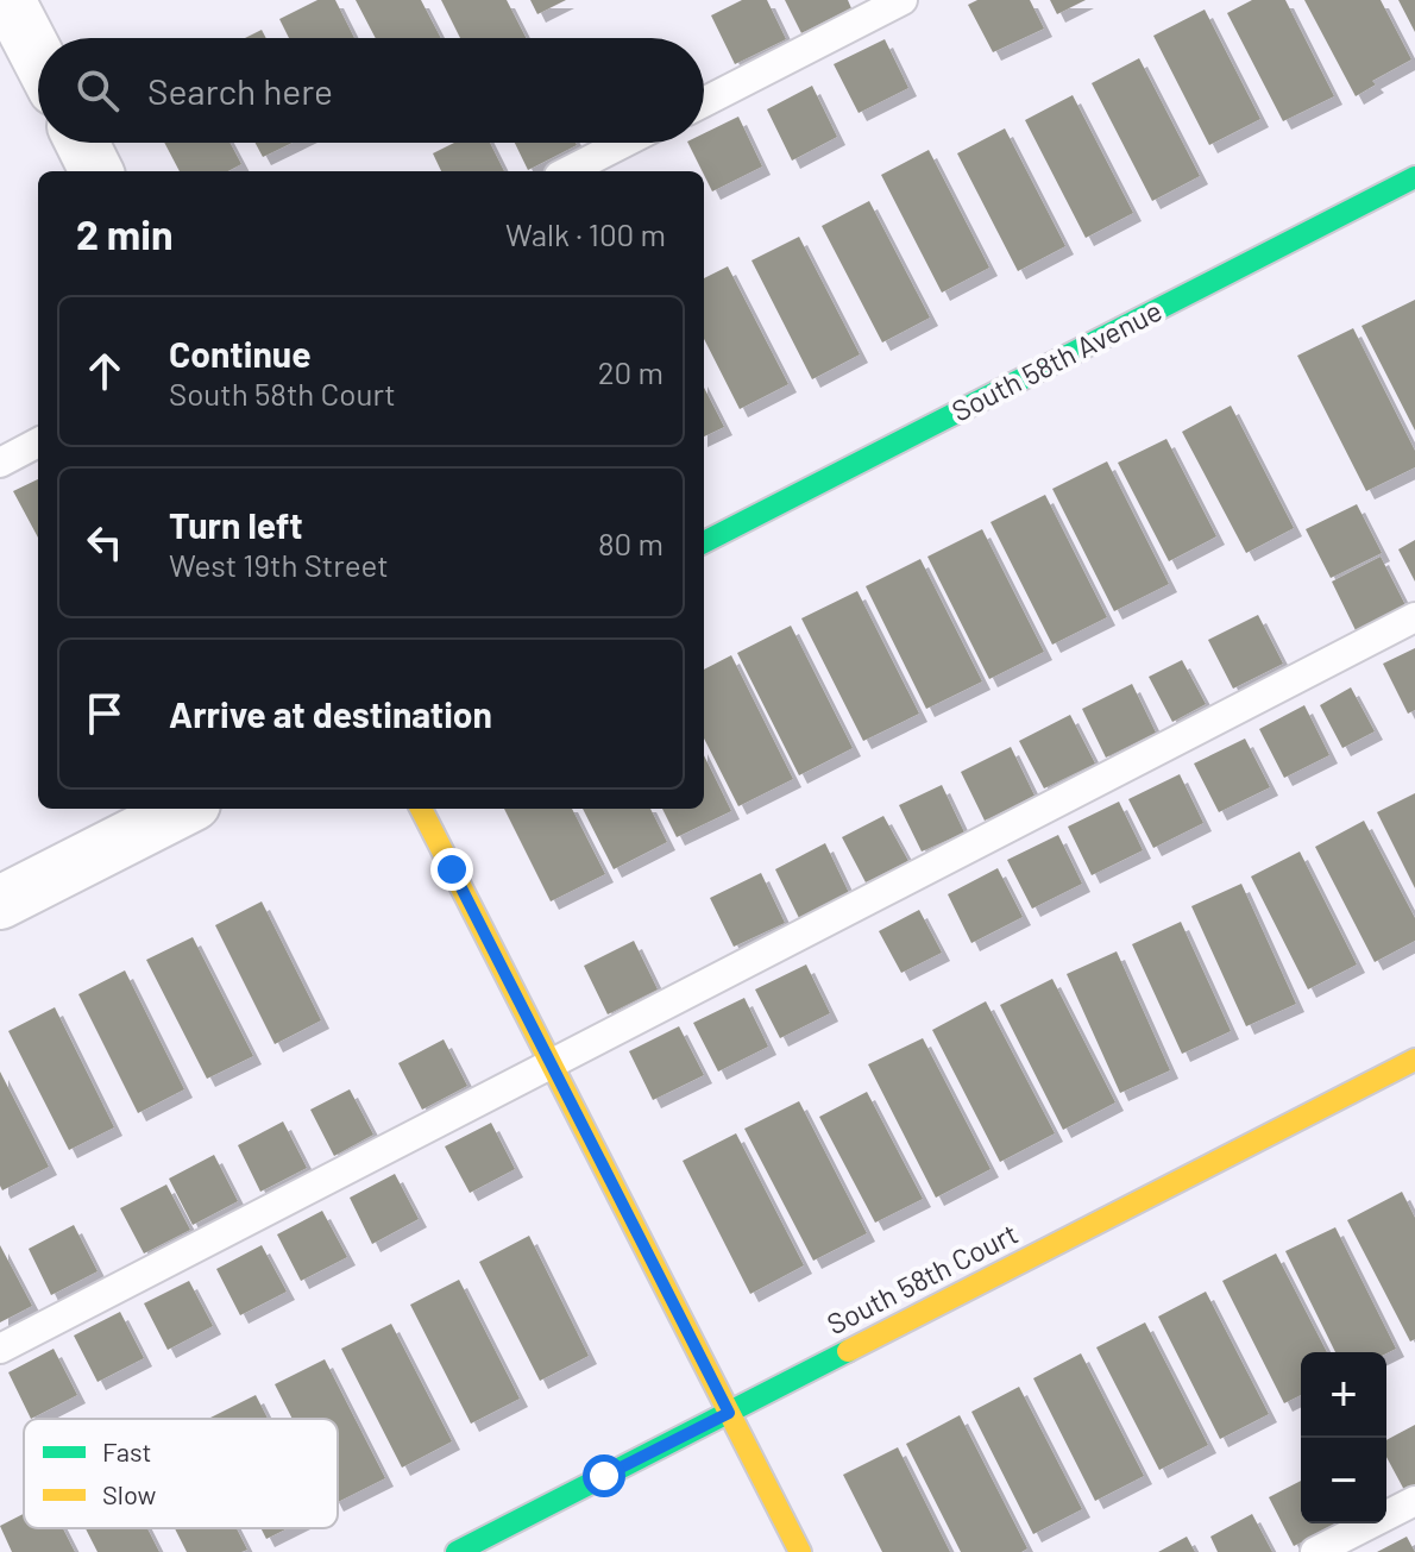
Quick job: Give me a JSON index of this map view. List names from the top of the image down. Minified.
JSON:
{"streets":{"street":["South 58th Avenue","South 58th Court"]},"legend":["Fast","Slow"],"page":{"search":"Search here","heading":["2 min","Walk · 100 m"],"list":[["Continue","South 58th Court","20 m"],["Turn left","West 19th Street","80 m"],"Arrive at destination"],"map_buttons":["+","−"]}}
